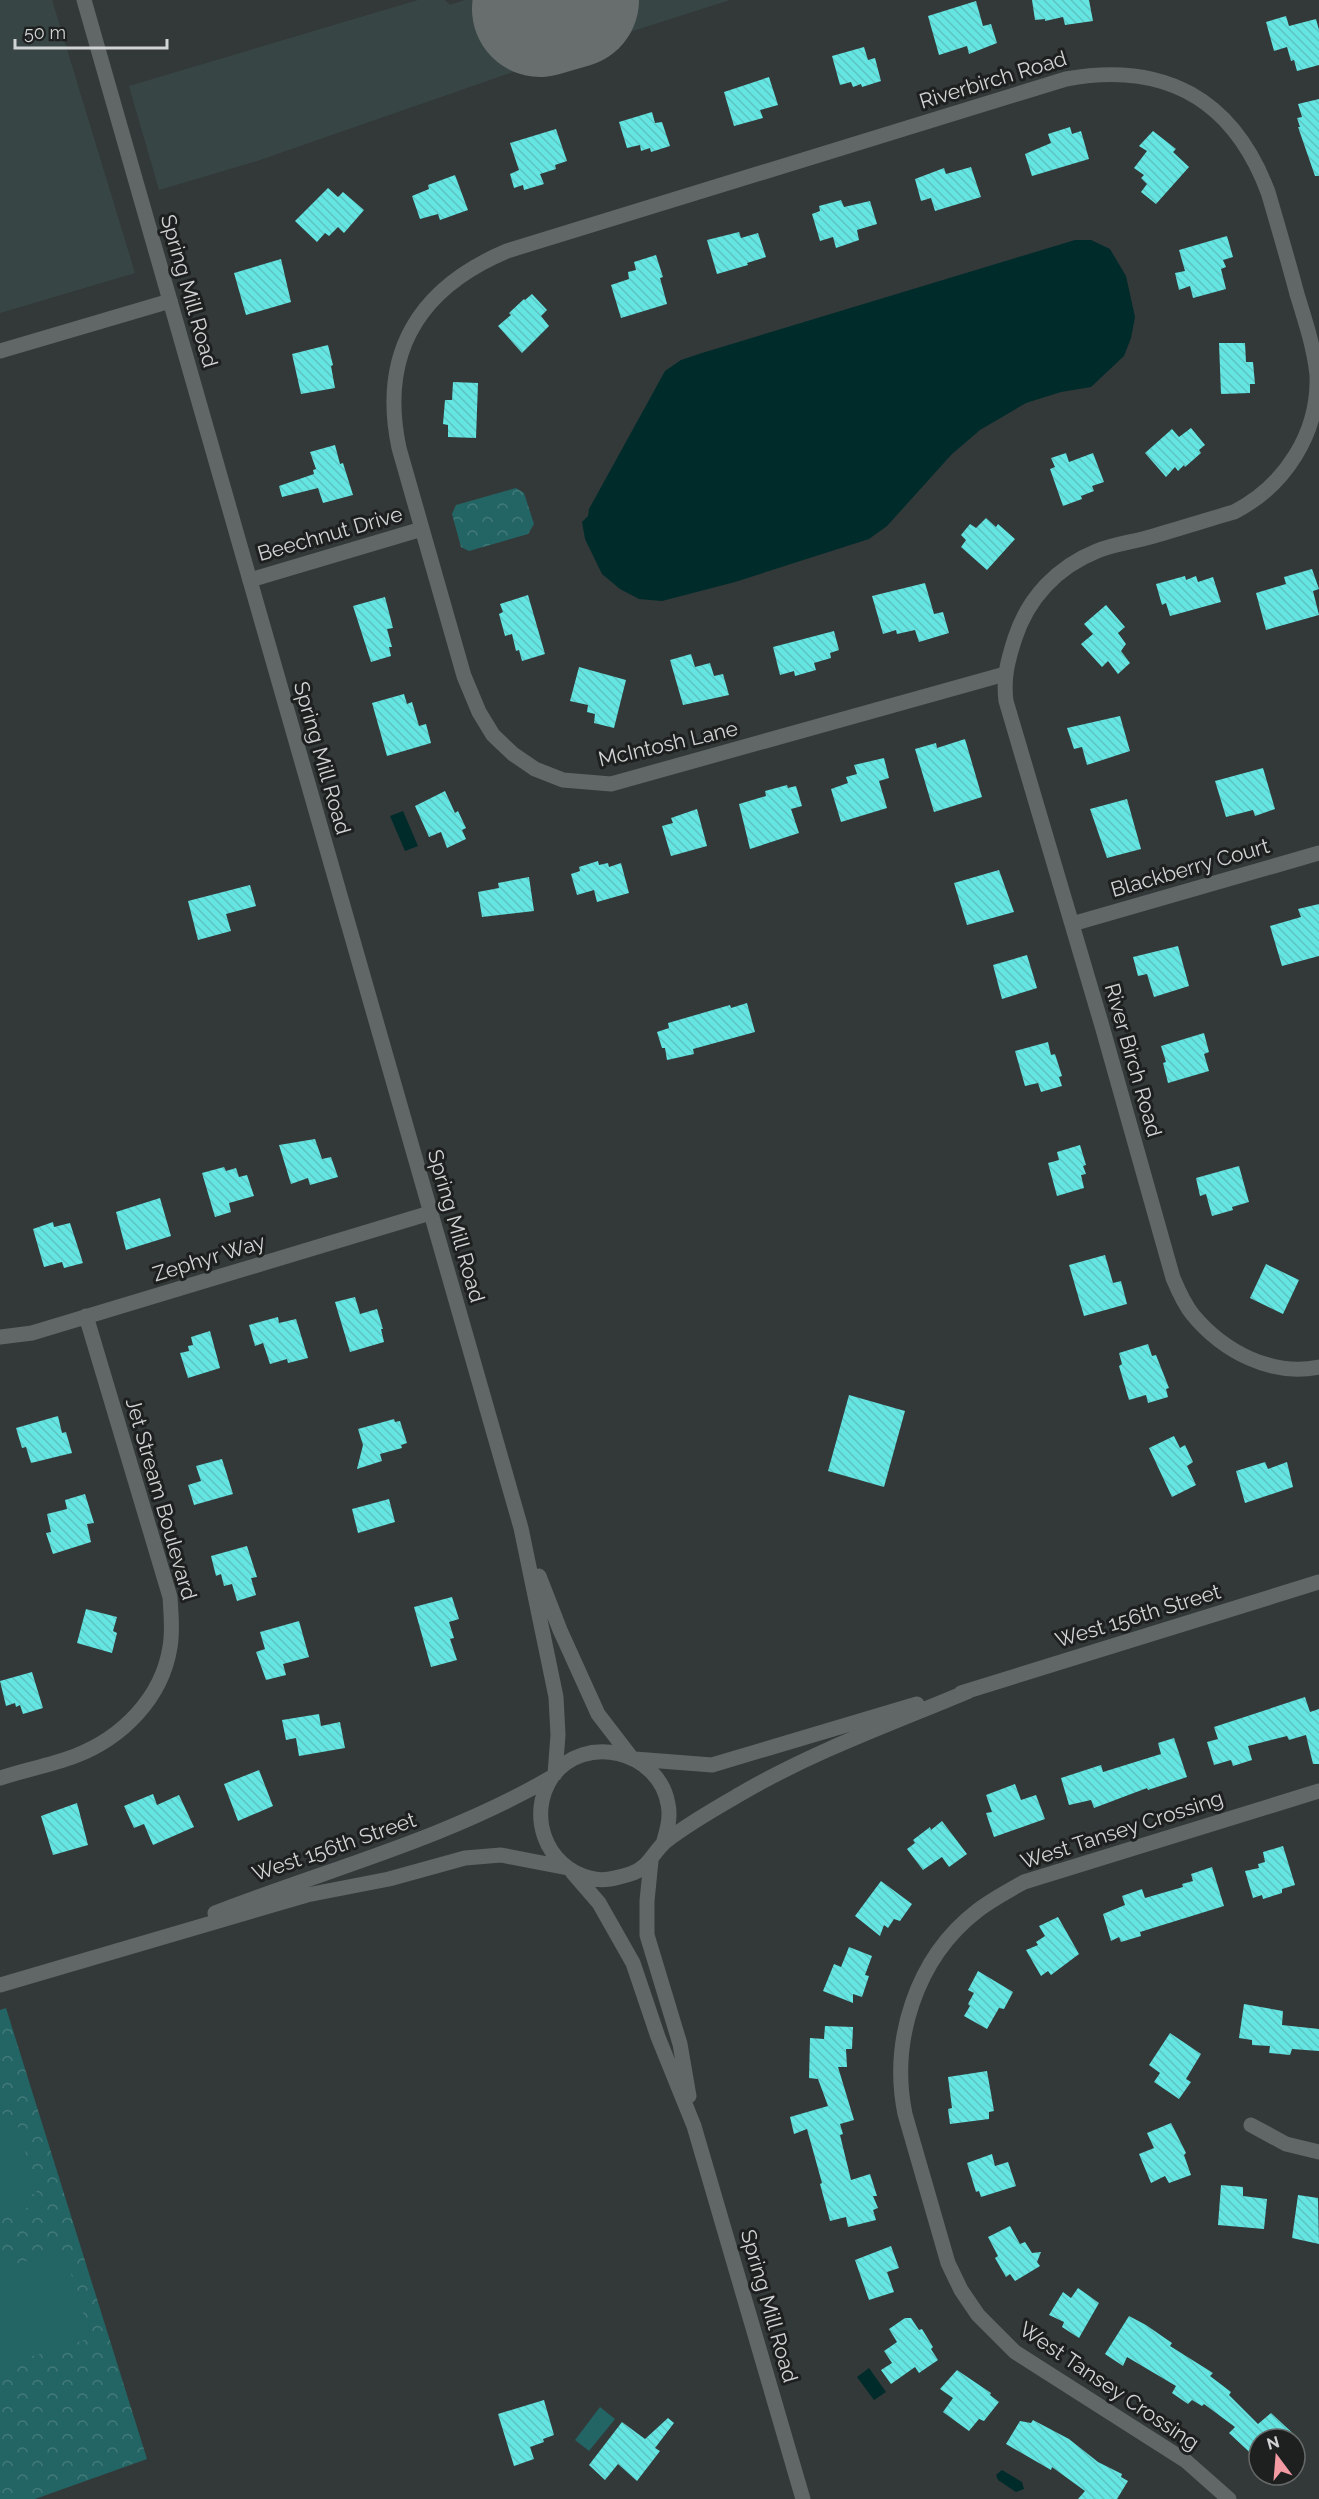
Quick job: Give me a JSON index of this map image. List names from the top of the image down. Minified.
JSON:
{"streets":{"street":["Riverbirch Road","Spring Mill Road","Beechnut Drive","McIntosh Lane","Blackberry Court","River Birch Road","Zephyr Way","Jet Stream Boulevard","West 156th Street","West Tansey Crossing"]},"crossings":[["Riverbirch Road","Beechnut Drive"],["Riverbirch Road","McIntosh Lane"],["Riverbirch Road","River Birch Road"],["Spring Mill Road","Beechnut Drive"],["Spring Mill Road","Zephyr Way"],["Spring Mill Road","West 156th Street"],["Beechnut Drive","McIntosh Lane"],["McIntosh Lane","River Birch Road"],["Blackberry Court","River Birch Road"],["Zephyr Way","Jet Stream Boulevard"]],"scale_bar":"50 m","north":"top"}
